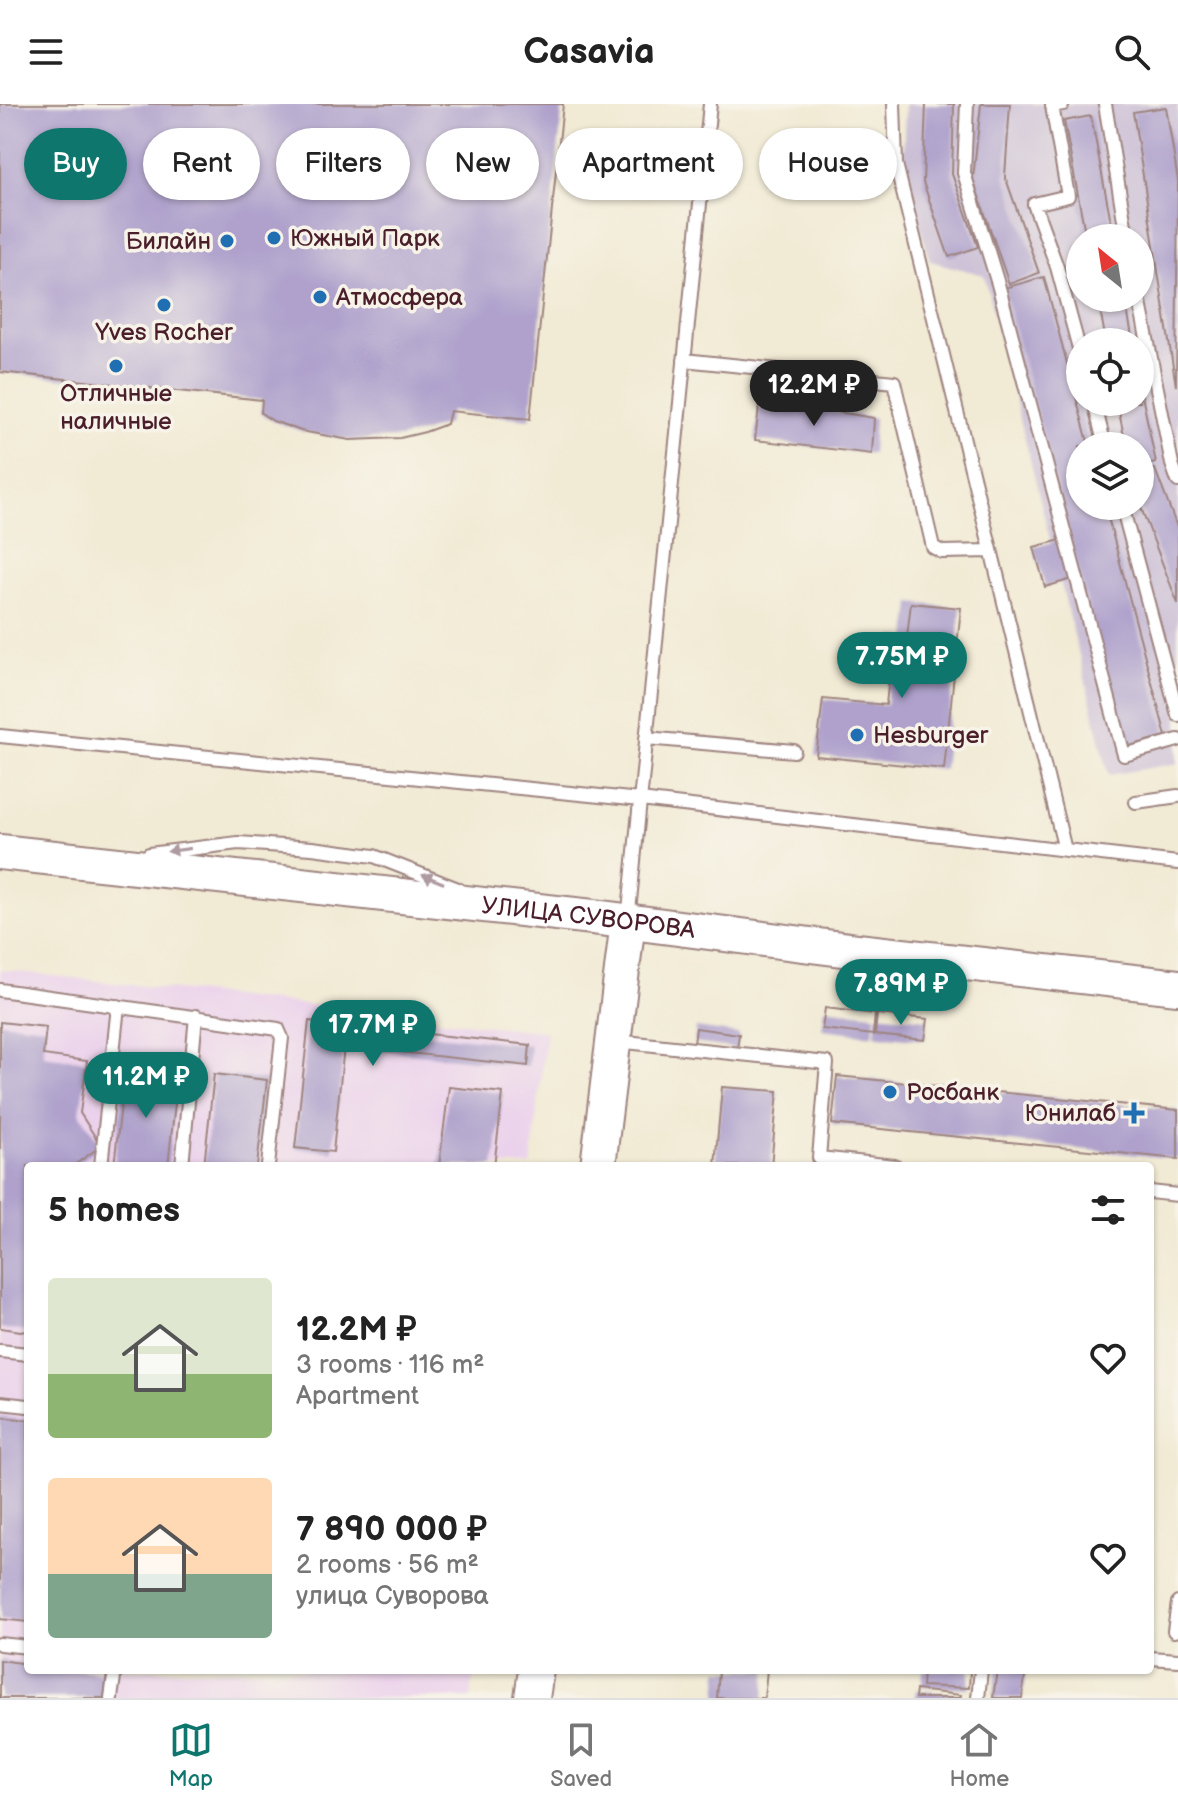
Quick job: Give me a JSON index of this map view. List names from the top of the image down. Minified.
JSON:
{"streets":{"main road":["УЛИЦА СУВОРОВА"]},"places":{"other":["Южный Парк","Билайн","Атмосфера","Yves Rocher","Отличные наличные","Hesburger","Росбанк"],"health":["Юнилаб"]},"north":"top left","page":{"header":"Casavia","chip":["Buy","Rent","Filters","New","Apartment","House"],"price":["12.2M ₽","7.75M ₽","7.89M ₽","17.7M ₽","11.2M ₽"],"heading":"5 homes","list":[{"name":"12.2M ₽","note":"3 rooms · 116 m² · Apartment"},{"name":"7 890 000 ₽","note":"2 rooms · 56 m² · улица Суворова"}],"tabs":["Map","Saved","Home"]}}
